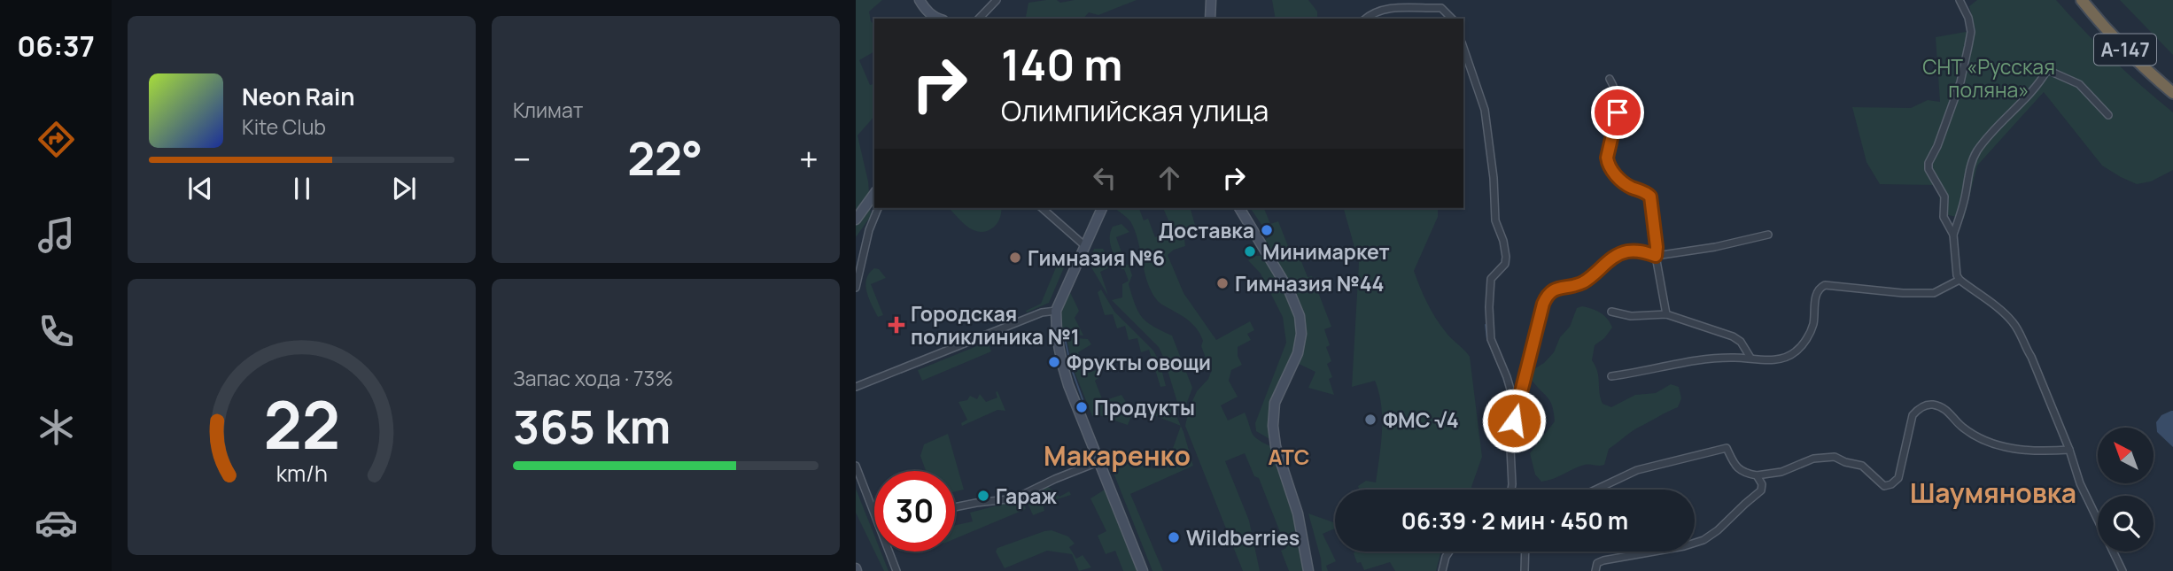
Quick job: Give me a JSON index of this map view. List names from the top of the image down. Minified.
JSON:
{"streets":{"highway":["А-147"]},"districts":["Макаренко","АТС","Шаумяновка"],"parks":["СНТ «Русская поляна»"],"places":{"other":["Доставка","Минимаркет","Гимназия №6","Гимназия №44","Фрукты овощи","Продукты","ФМС √4","Гараж","Wildberries"],"health":["Городская поликлиника №1"]},"north":"top left","page":{"tabs":"06:37","tile":["Климат",["Запас хода · 73%","365 km"]],"turn":["140 m","Олимпийская улица"],"song":["Neon Rain","Kite Club"],"heat":["−","22°","+"],"limit":"30","trip":"06:39 · 2 мин · 450 m","gauge":["22","km/h"]}}
